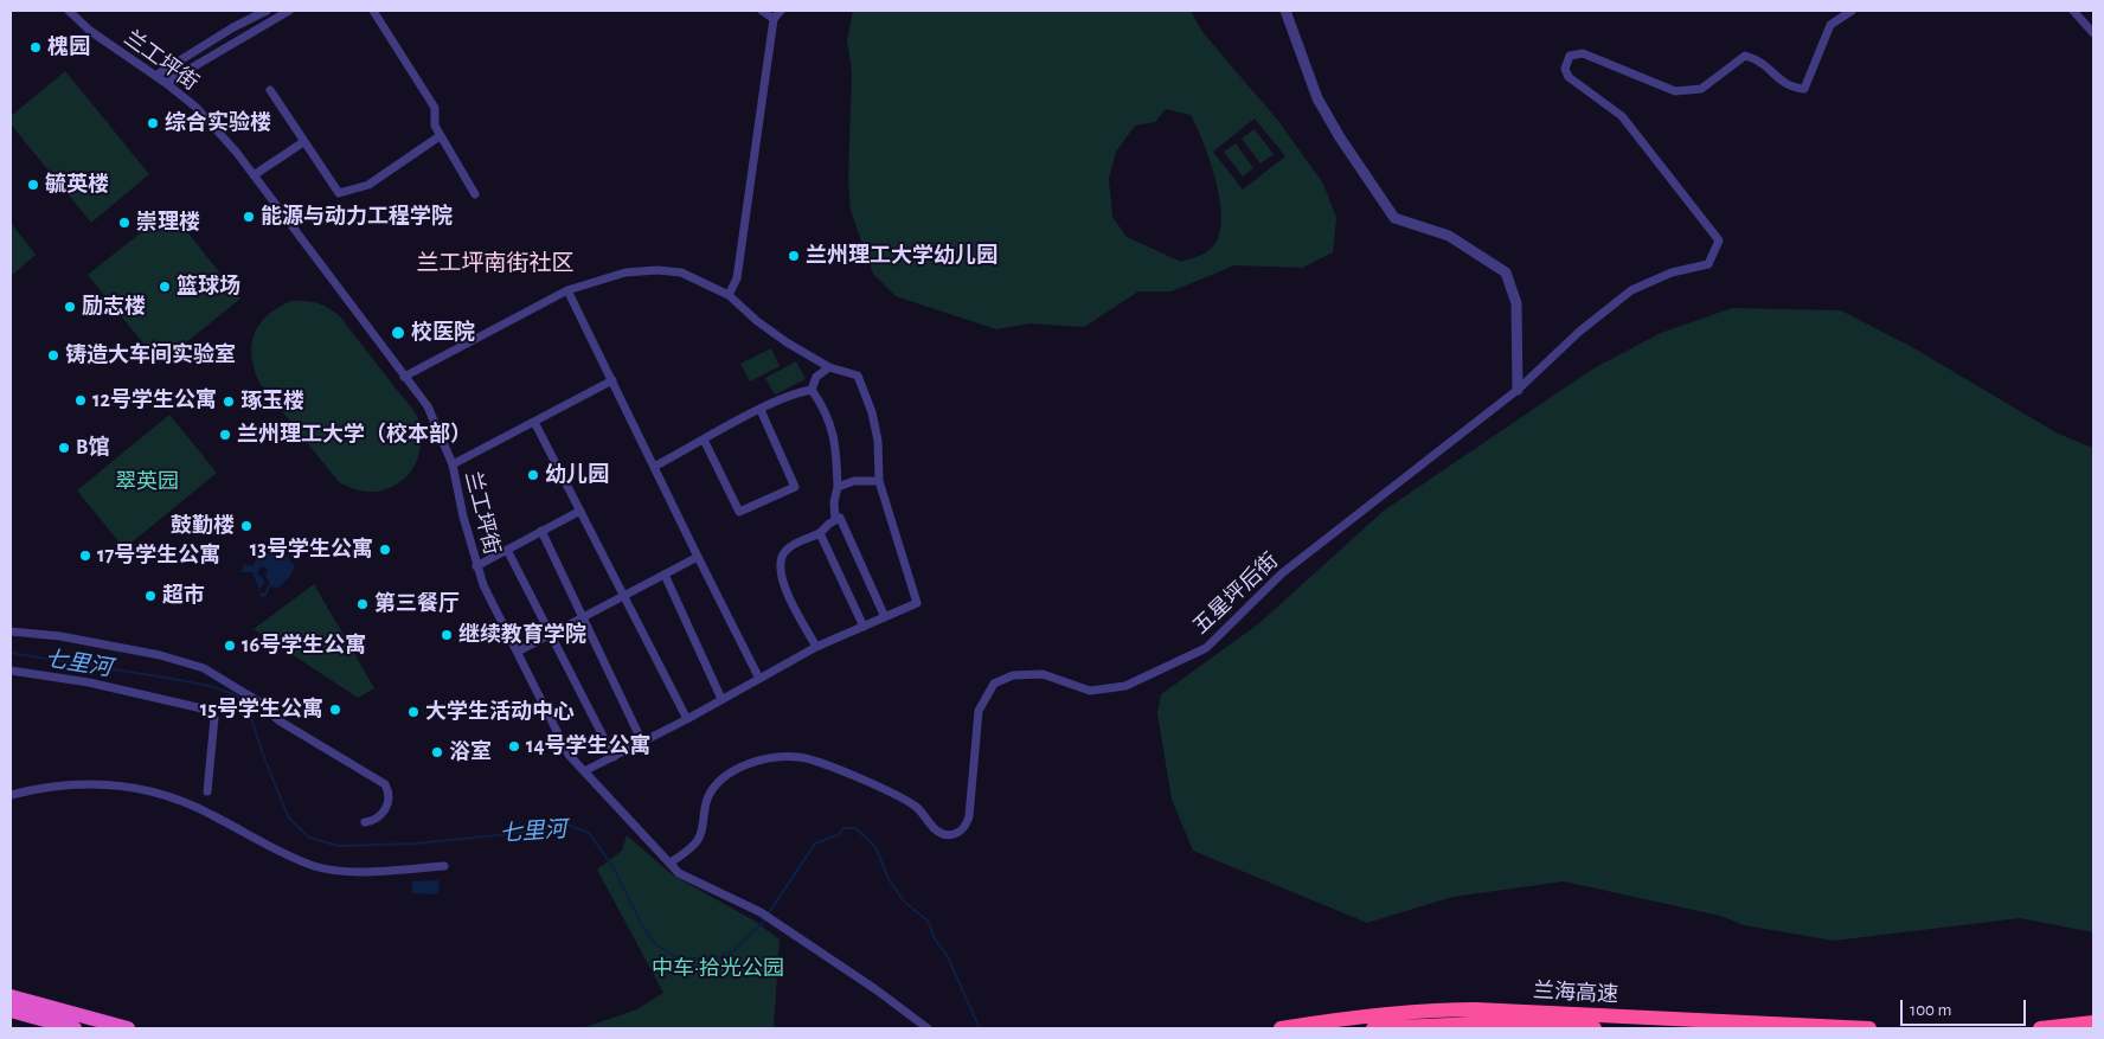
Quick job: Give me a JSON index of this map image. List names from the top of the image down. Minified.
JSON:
{"streets":{"highway":["兰海高速"],"street":["兰工坪街","五星坪后街"]},"crossings":[["兰工坪街","五星坪后街"]],"districts":["兰工坪南街社区"],"water":["七里河"],"parks":["翠英园","中车·拾光公园"],"places":["槐园","综合实验楼","毓英楼","能源与动力工程学院","崇理楼","兰州理工大学幼儿园","篮球场","励志楼","校医院","铸造大车间实验室","12号学生公寓","琢玉楼","兰州理工大学（校本部）","B馆","幼儿园","鼓勤楼","13号学生公寓","17号学生公寓","超市","第三餐厅","继续教育学院","16号学生公寓","15号学生公寓","大学生活动中心","14号学生公寓","浴室"],"scale_bar":"100 m"}
